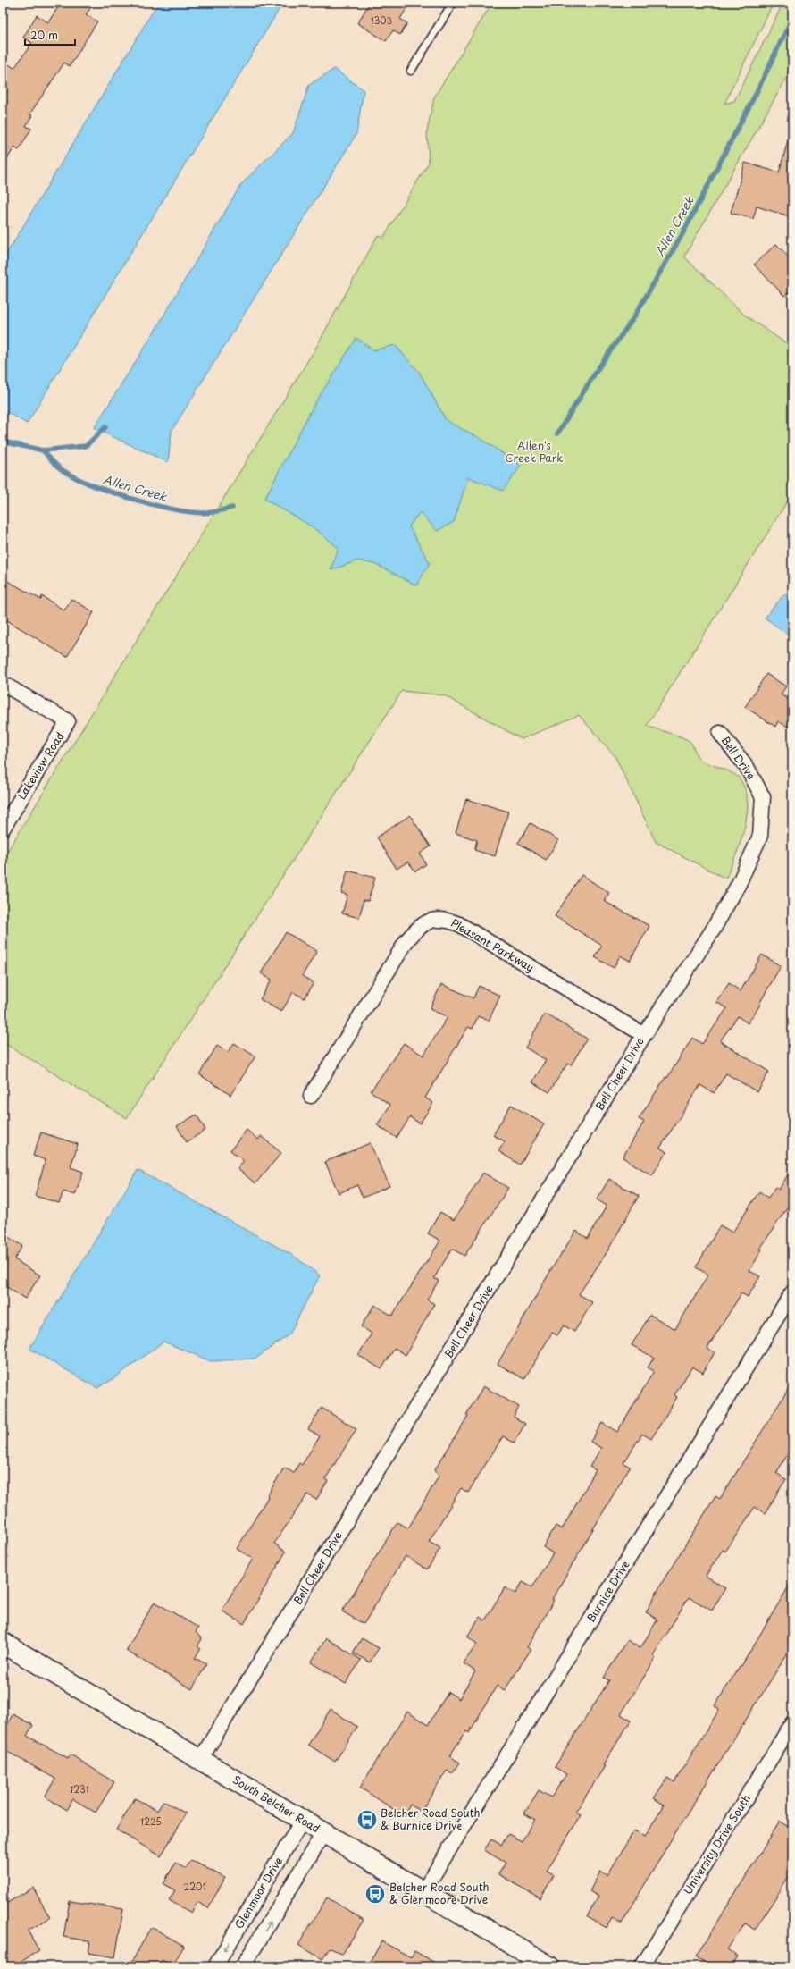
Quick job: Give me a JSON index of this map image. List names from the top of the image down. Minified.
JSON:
{"streets":{"main road":["South Belcher Road"],"street":["Bell Drive","Lakeview Road","Pleasant Parkway","Bell Cheer Drive","Burnice Drive","University Drive South","Glenmoor Drive"]},"crossings":[["Bell Drive","Bell Cheer Drive"],["Pleasant Parkway","Bell Cheer Drive"],["Bell Cheer Drive","South Belcher Road"],["Burnice Drive","South Belcher Road"],["South Belcher Road","Glenmoor Drive"]],"water":["Allen Creek"],"parks":["Allen's Creek Park"],"places":{"bus stop":["Belcher Road South & Burnice Drive","Belcher Road South & Glenmoore Drive"]},"house_numbers":["1303","1231","1225","2201"],"scale_bar":"20 m"}
